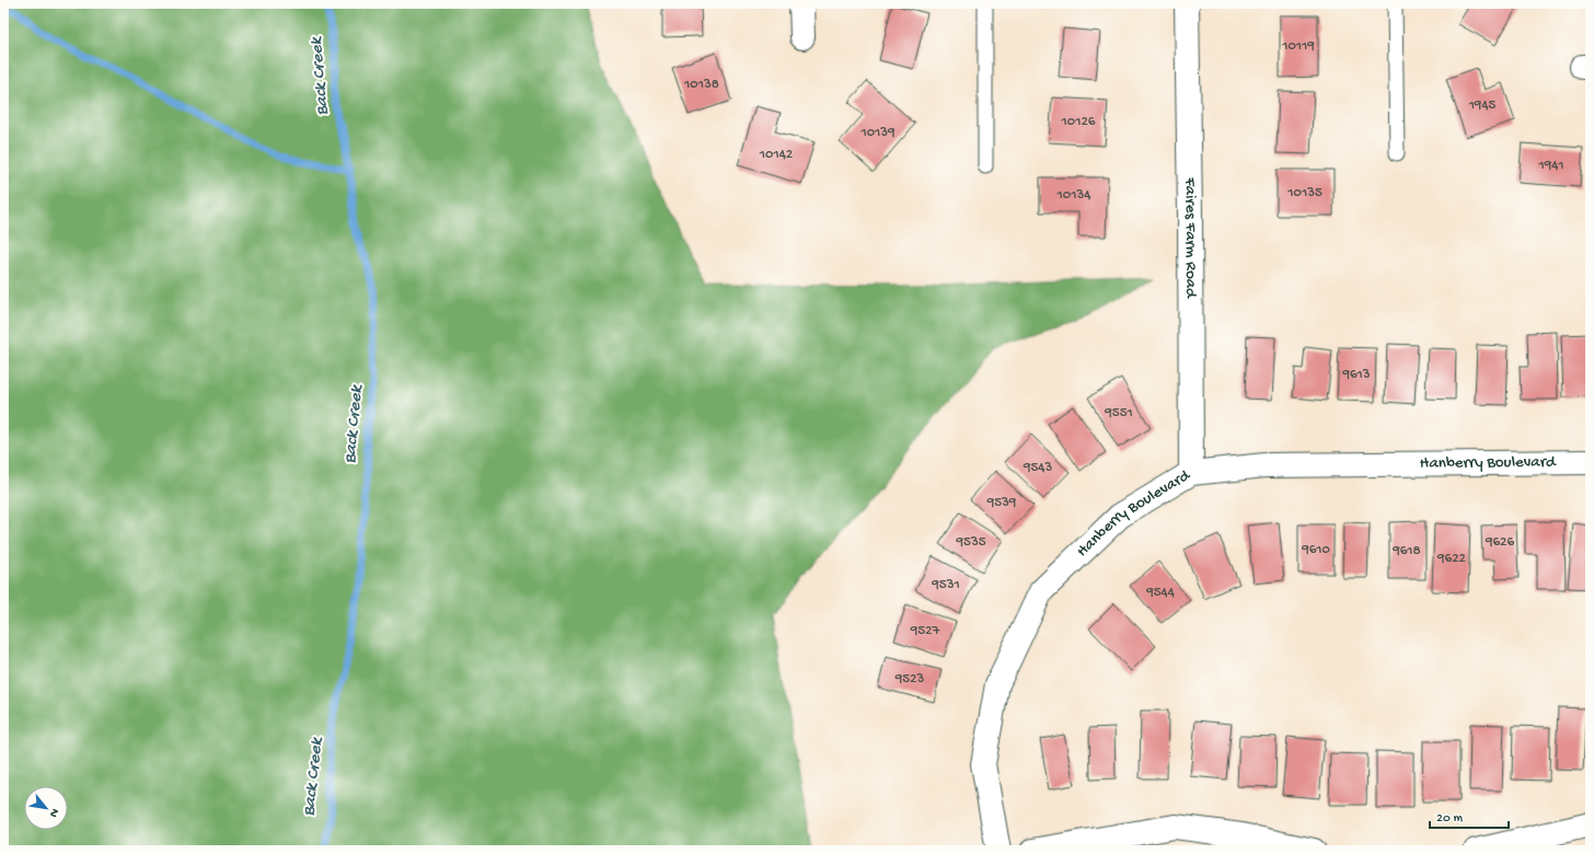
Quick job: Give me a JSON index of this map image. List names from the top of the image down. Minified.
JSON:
{"streets":{"street":["Faires Farm Road","Hanberry Boulevard"]},"crossings":[["Faires Farm Road","Hanberry Boulevard"]],"water":["Back Creek"],"house_numbers":["10119","10138","1945","10126","10139","10142","1941","10135","10134","9613","9551","9543","9539","9535","9626","9610","9618","9622","9531","9544","9527","9523"],"scale_bar":"20 m","north":"bottom right"}
